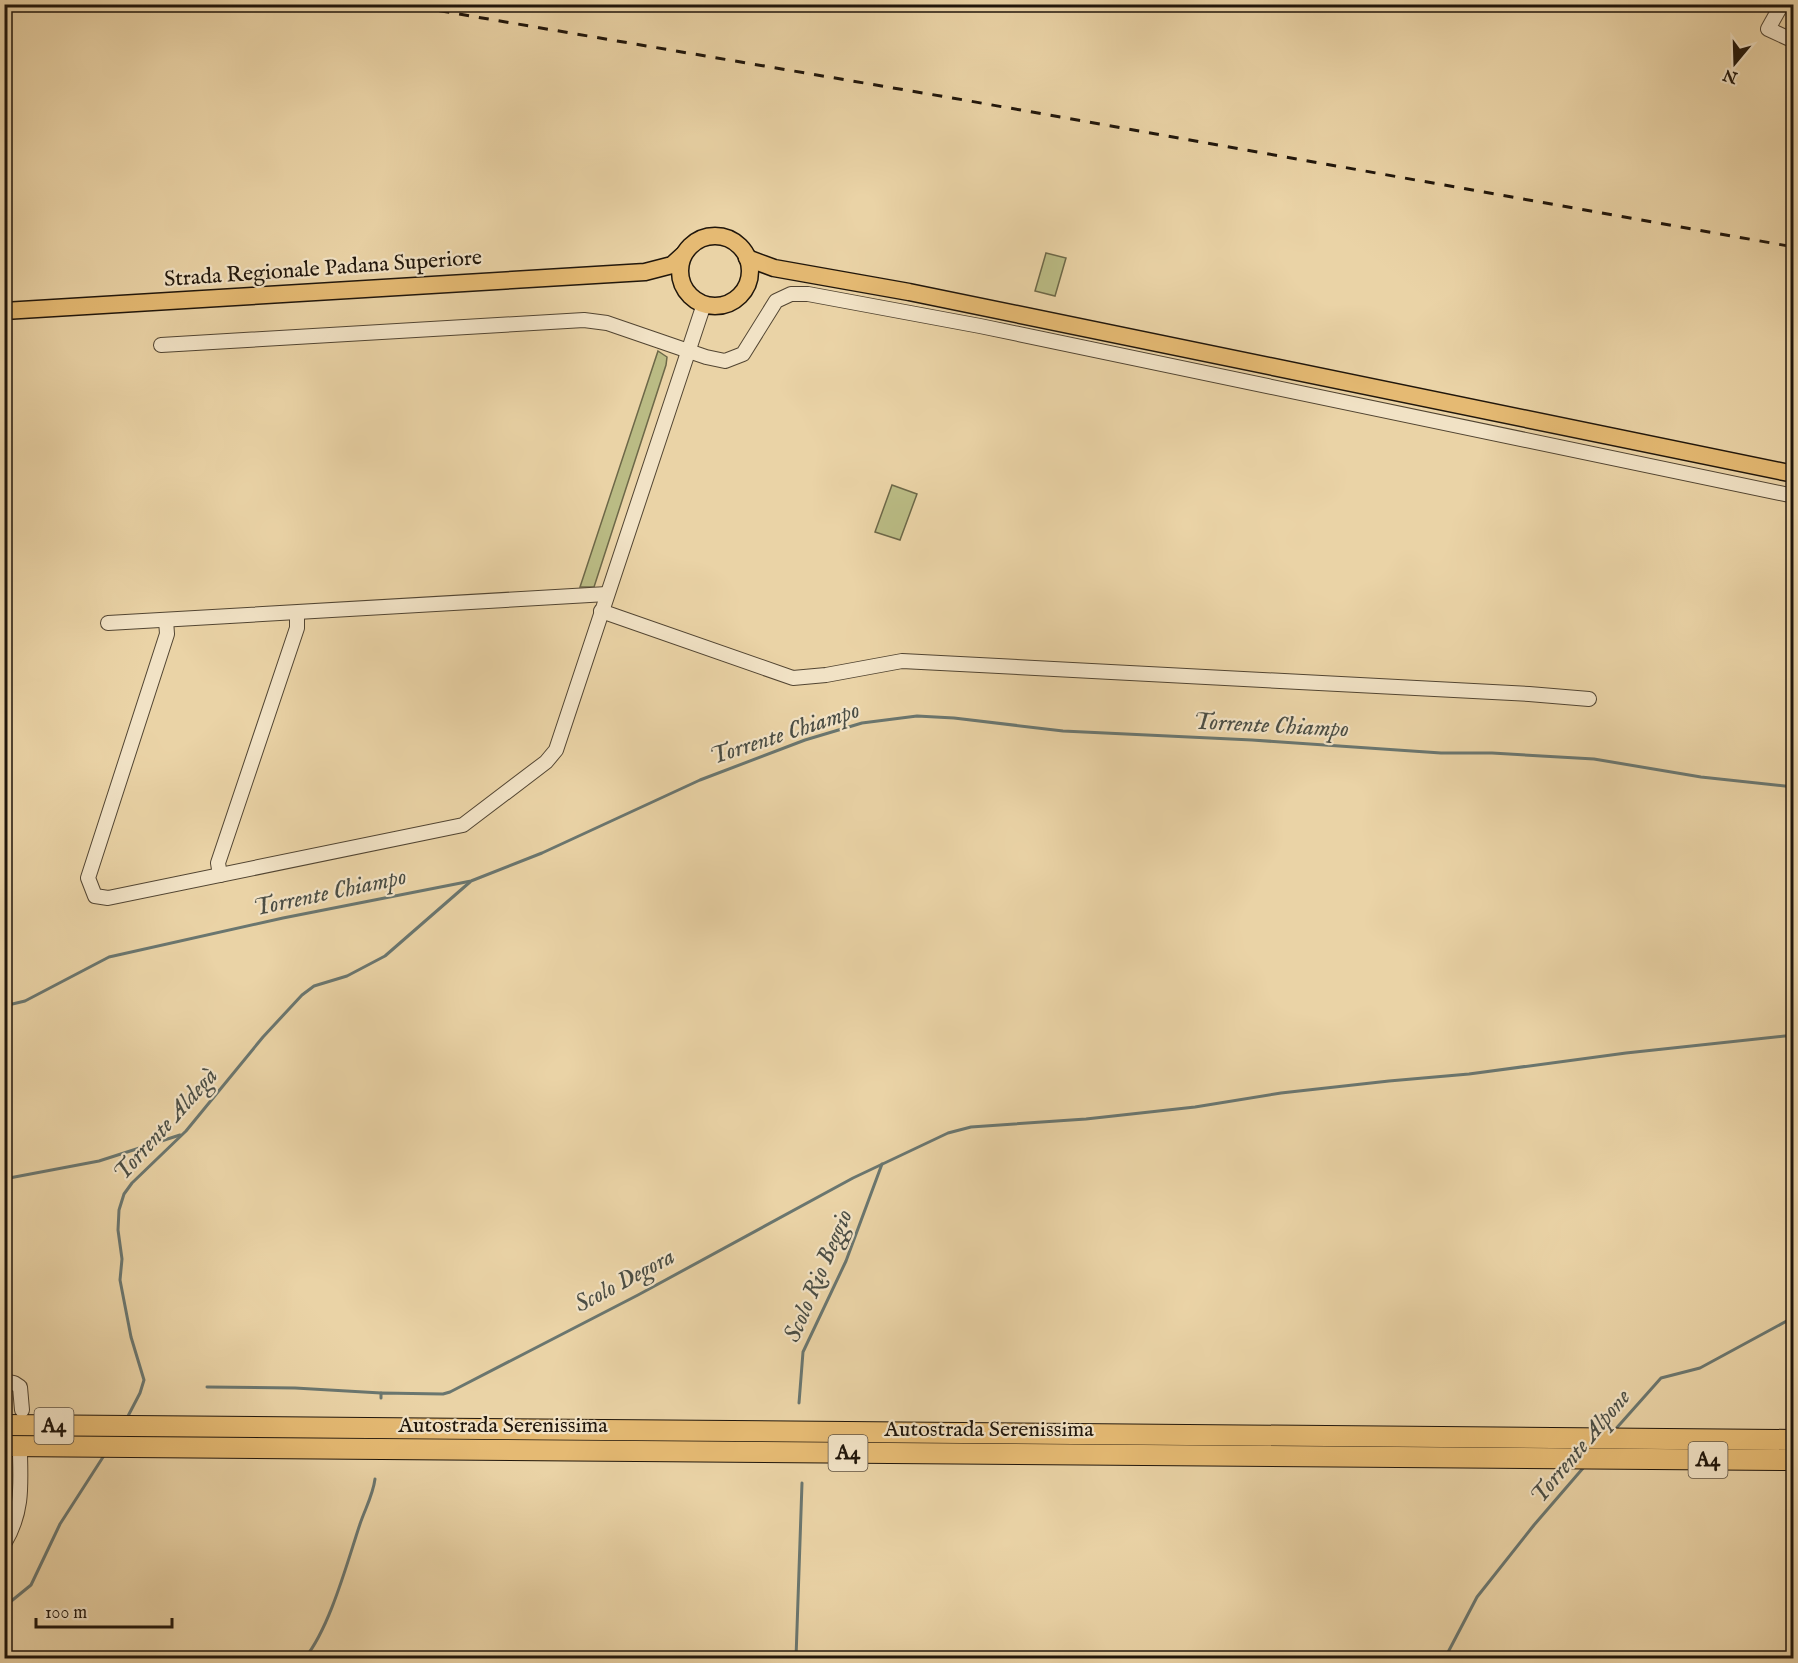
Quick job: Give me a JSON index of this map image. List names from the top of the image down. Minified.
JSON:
{"streets":{"highway":["A4","Autostrada Serenissima"],"main road":["Strada Regionale Padana Superiore"]},"water":["Torrente Chiampo","Torrente Aldegà","Scolo Rio Beggio","Scolo Degora","Torrente Alpone"],"scale_bar":"100 m","north":"bottom"}
